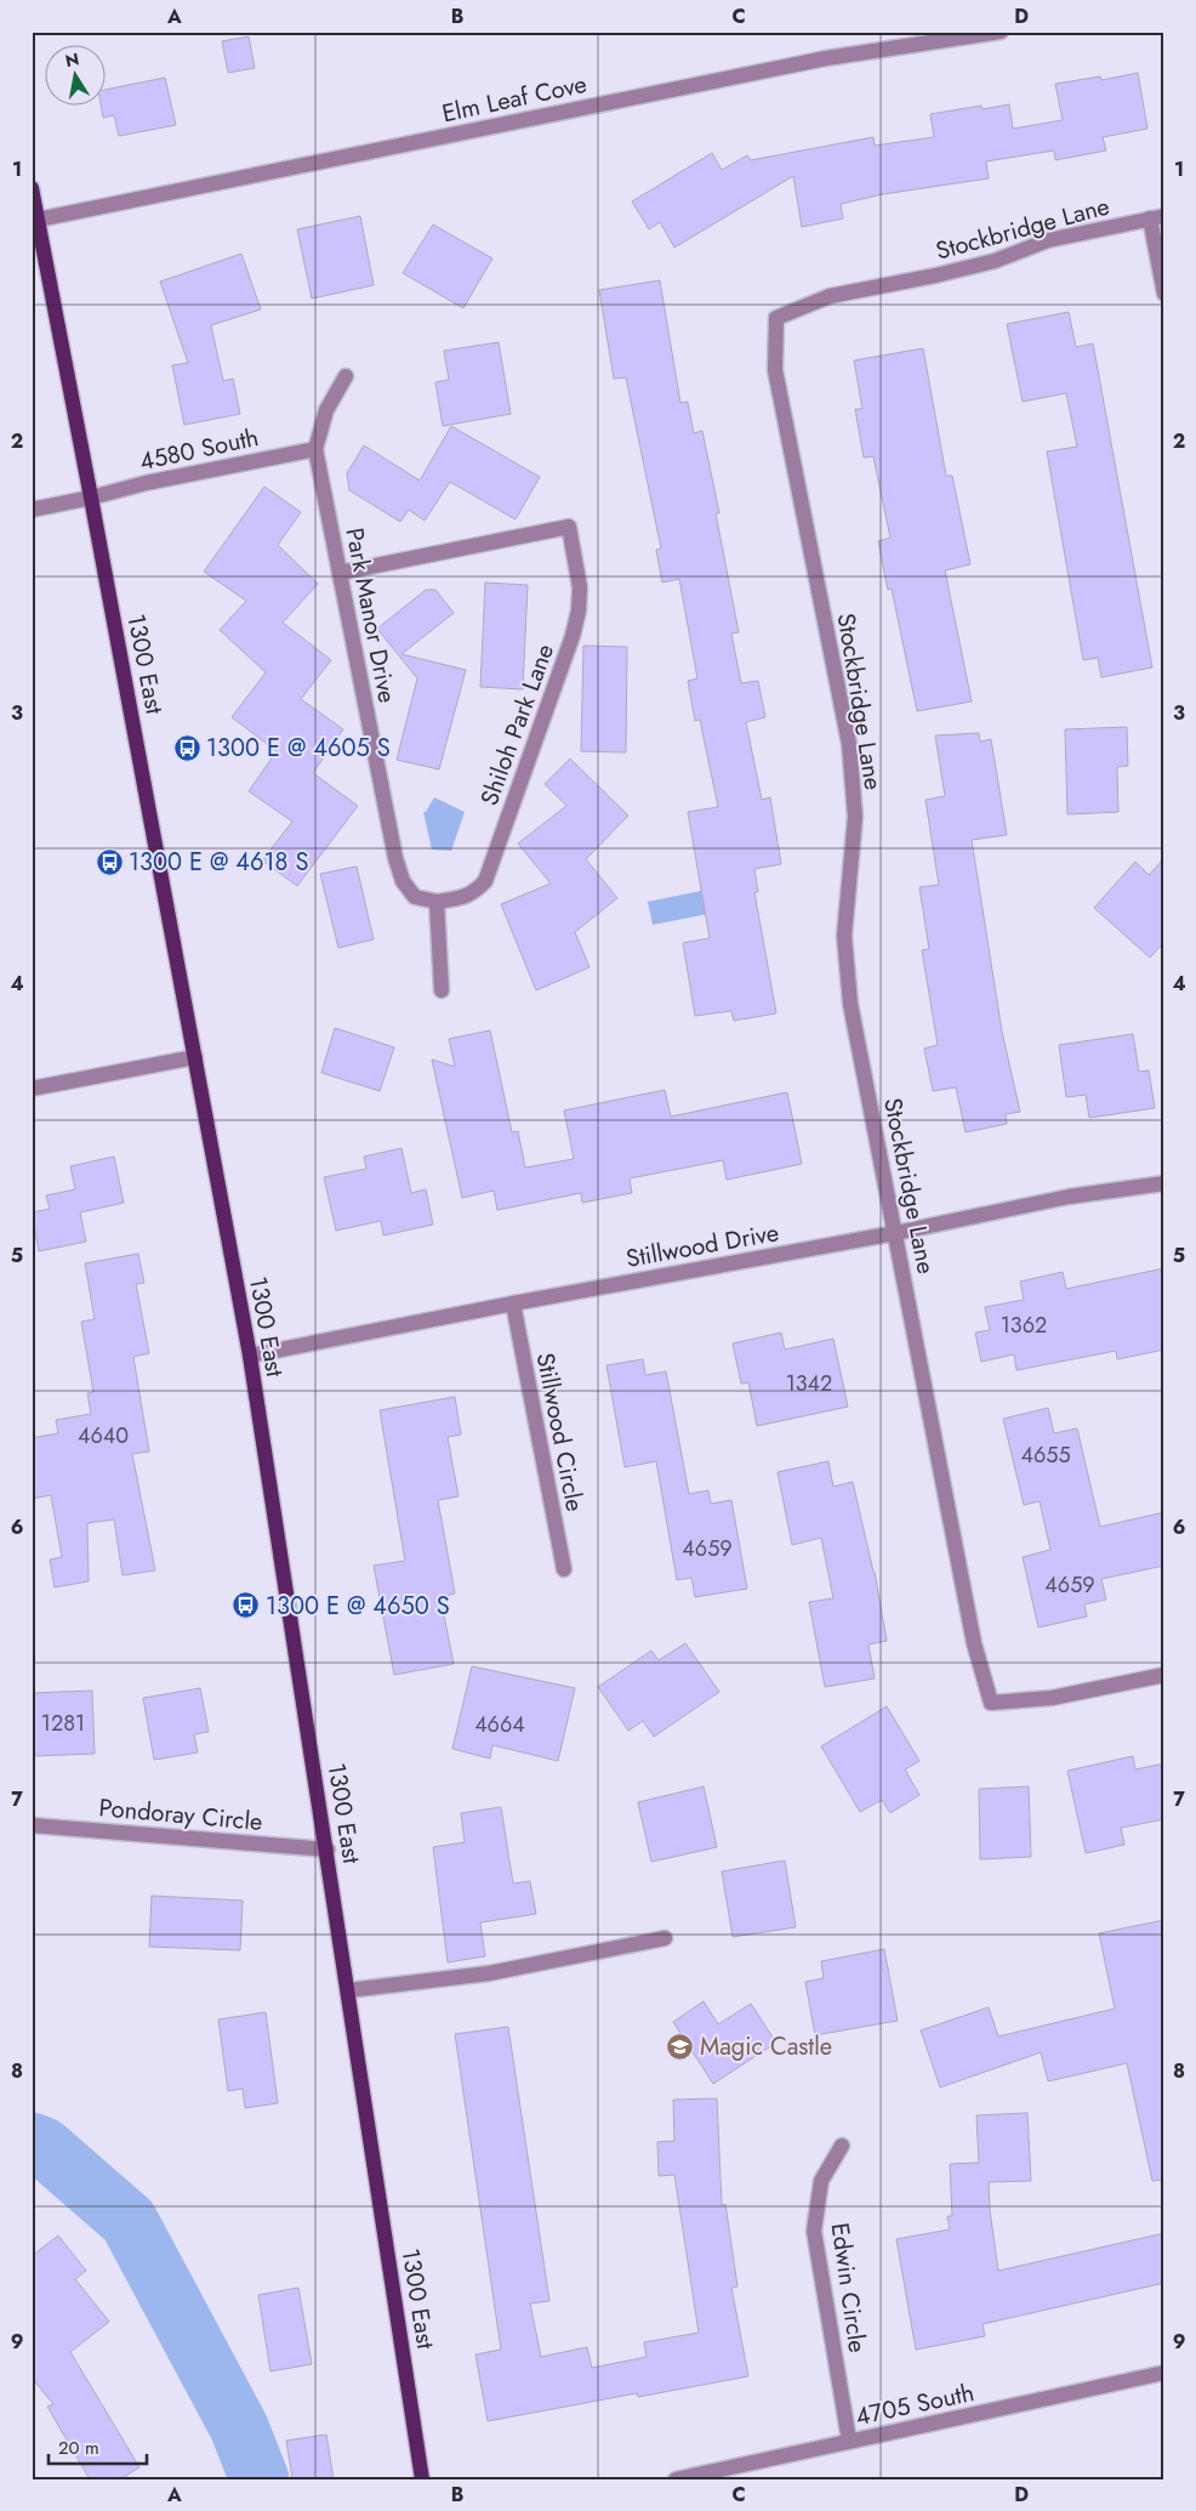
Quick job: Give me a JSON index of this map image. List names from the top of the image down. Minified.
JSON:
{"streets":{"main road":["1300 East"],"street":["Elm Leaf Cove","Stockbridge Lane","4580 South","Park Manor Drive","Shiloh Park Lane","Stillwood Drive","Stillwood Circle","Pondoray Circle","Edwin Circle","4705 South"]},"crossings":[["Elm Leaf Cove","1300 East"],["Stockbridge Lane","Stillwood Drive"],["4580 South","Park Manor Drive"],["4580 South","1300 East"],["Park Manor Drive","Shiloh Park Lane"],["1300 East","Stillwood Drive"],["1300 East","Pondoray Circle"],["Stillwood Drive","Stillwood Circle"],["Edwin Circle","4705 South"]],"places":{"bus stop":["1300 E @ 4605 S","1300 E @ 4618 S","1300 E @ 4650 S"],"school or university":["Magic Castle"]},"house_numbers":["1362","1342","4640","4655","4659","4659","1281","4664"],"scale_bar":"20 m","north":"top","grid":{"columns":["A","B","C","D"],"rows":["1","2","3","4","5","6","7","8","9"]}}
